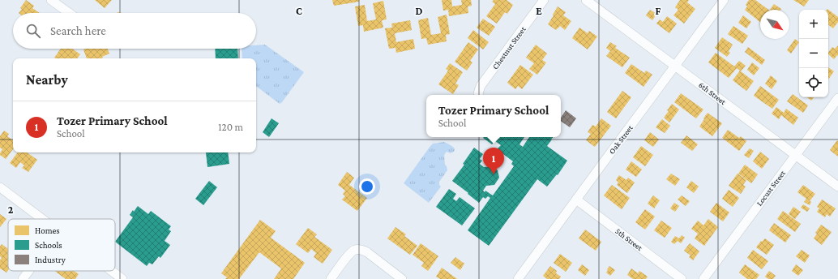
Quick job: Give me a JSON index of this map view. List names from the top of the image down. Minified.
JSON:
{"streets":{"street":["Chestnut Street","6th Street","Oak Street","Locust Street","5th Street"]},"crossings":[["6th Street","Oak Street"],["6th Street","Locust Street"],["Oak Street","5th Street"]],"legend":["Homes","Schools","Industry"],"north":"bottom right","page":{"map_buttons":["+","−"],"search":"Search here","heading":"Nearby","popup":["Tozer Primary School","School"],"list":[{"mark":"1","name":"Tozer Primary School","note":"School","value":"120 m"}],"pins":"1"},"grid":{"columns":["C","D","E","F"],"rows":["2"]}}
